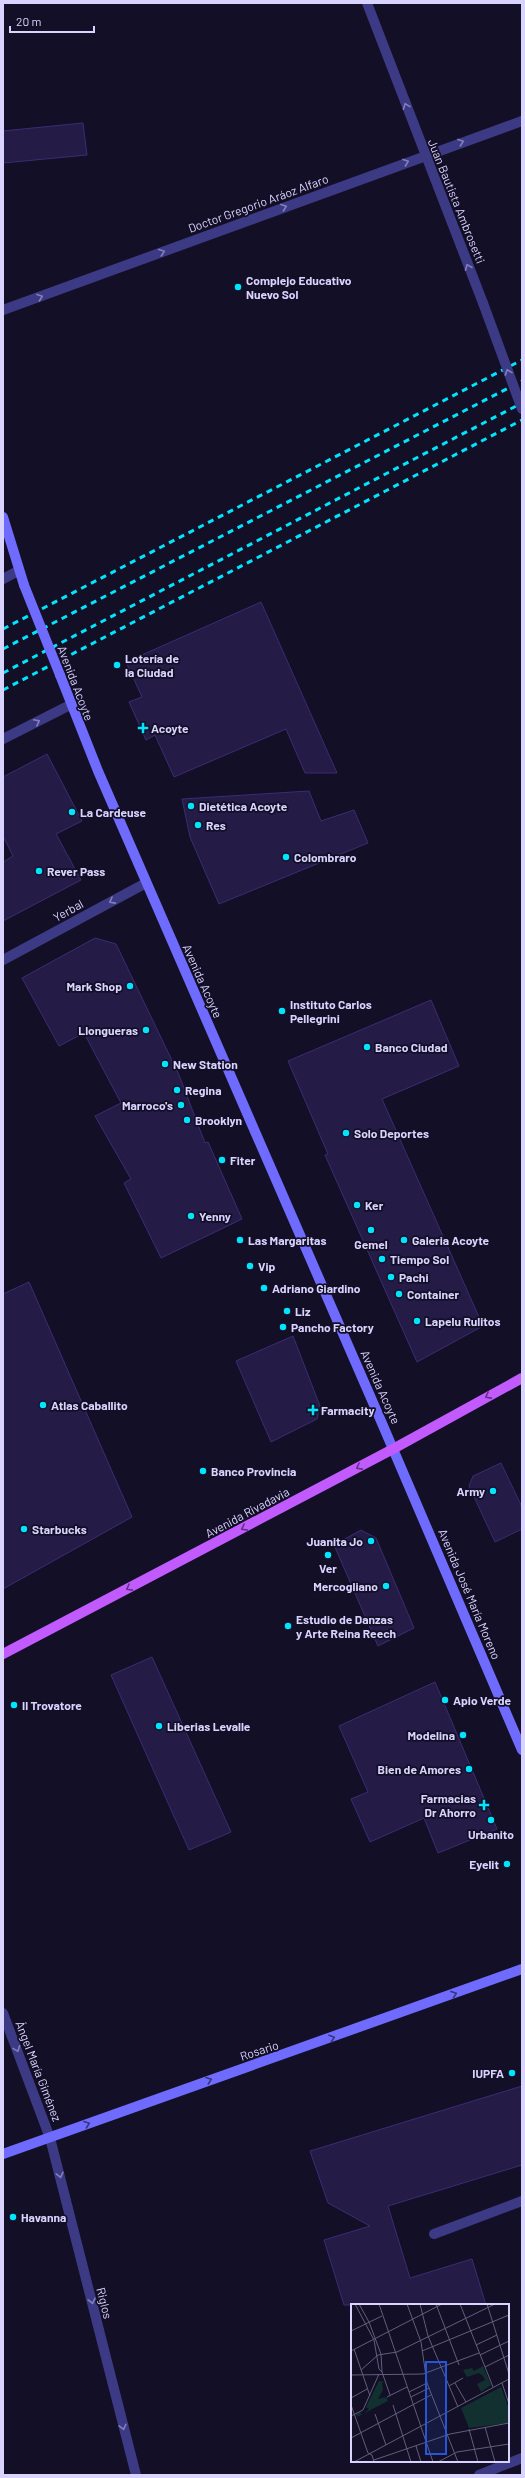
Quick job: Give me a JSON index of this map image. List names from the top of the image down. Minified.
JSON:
{"streets":{"main road":["Avenida Acoyte","Avenida Rivadavia","Avenida José María Moreno","Rosario"],"street":["Juan Bautista Ambrosetti","Doctor Gregorio Aráoz Alfaro","Yerbal","Ángel María Giménez","Riglos"]},"crossings":[["Juan Bautista Ambrosetti","Doctor Gregorio Aráoz Alfaro"],["Avenida Acoyte","Yerbal"],["Avenida Acoyte","Avenida Rivadavia"],["Avenida Acoyte","Avenida José María Moreno"],["Avenida Rivadavia","Avenida José María Moreno"],["Rosario","Ángel María Giménez"],["Rosario","Riglos"],["Ángel María Giménez","Riglos"]],"one_way":["Juan Bautista Ambrosetti","Doctor Gregorio Aráoz Alfaro","Yerbal","Avenida Rivadavia","Rosario","Ángel María Giménez","Riglos"],"places":{"other":["Complejo Educativo Nuevo Sol","Lotería de la Ciudad","Dietética Acoyte","La Cardeuse","Res","Colombraro","Rever Pass","Mark Shop","Instituto Carlos Pellegrini","Llongueras","Banco Ciudad","New Station","Regina","Marroco's","Brooklyn","Solo Deportes","Fiter","Ker","Yenny","Gemel","Las Margaritas","Galeria Acoyte","Tiempo Sol","Vip","Pachi","Adriano Giardino","Container","Liz","Lapelu Rulitos","Pancho Factory","Atlas Caballito","Banco Provincia","Army","Starbucks","Juanita Jo","Ver","Mercogliano","Estudio de Danzas y Arte Reina Reech","Apio Verde","Il Trovatore","Liberias Levalle","Modelina","Bien de Amores","Urbanito","Eyelit","IUPFA","Havanna"],"health":["Acoyte","Farmacity","Farmacias Dr Ahorro"]},"scale_bar":"20 m"}
